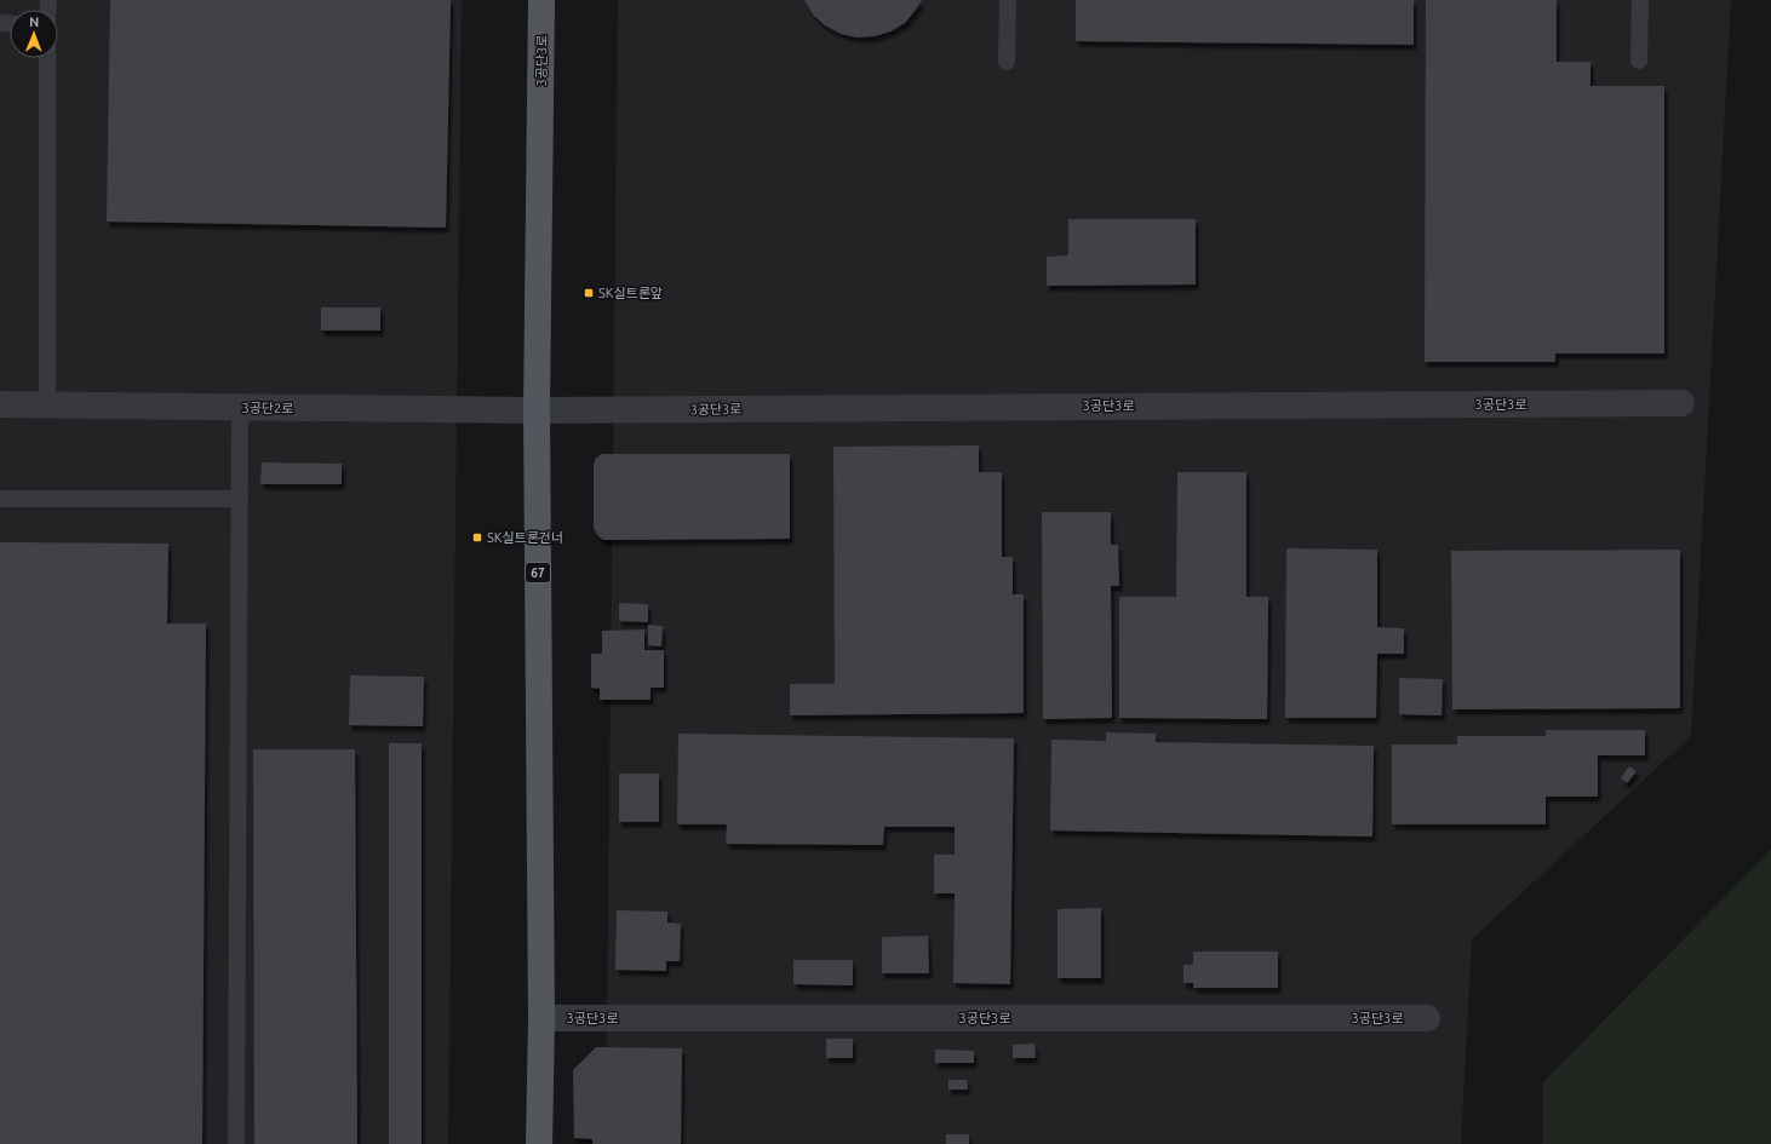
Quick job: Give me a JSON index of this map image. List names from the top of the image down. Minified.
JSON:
{"streets":{"main road":["3공단3로","67"],"street":["3공단2로"]},"crossings":[["3공단3로","3공단2로"]],"places":{"transit":["SK실트론앞","SK실트론건너"]},"north":"top"}
